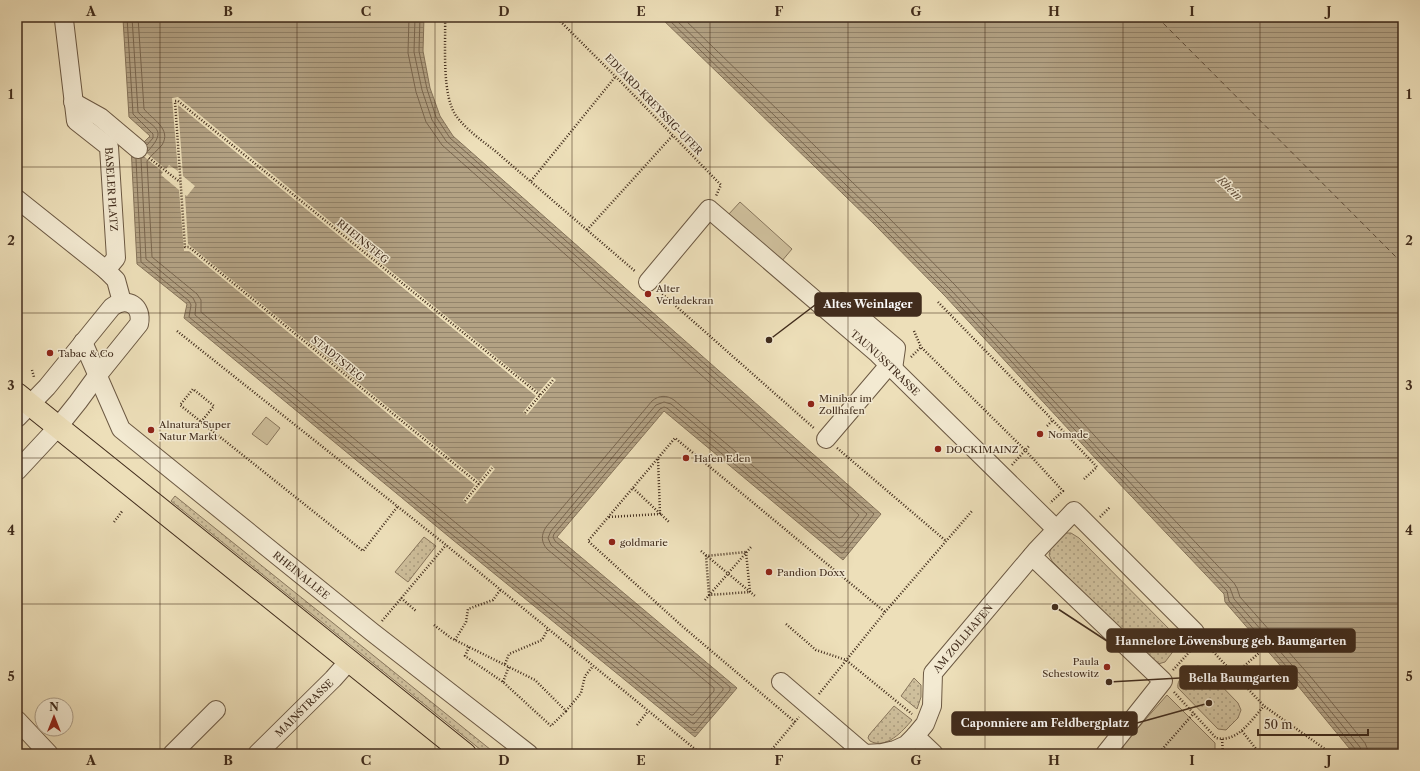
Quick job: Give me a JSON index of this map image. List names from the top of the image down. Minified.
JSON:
{"streets":{"street":["BASELER PLATZ","TAUNUSSTRASSE","RHEINALLEE","AM ZOLLHAFEN","MAINSTRASSE"],"path":["EDUARD-KREYSSIG-UFER","RHEINSTEG","STADTSTEG"]},"crossings":[["EDUARD-KREYSSIG-UFER","TAUNUSSTRASSE"],["RHEINSTEG","STADTSTEG"],["TAUNUSSTRASSE","AM ZOLLHAFEN"]],"water":["Rhein"],"places":["Alter Verladekran","Altes Weinlager","Tabac & Co","Minibar im Zollhafen","Alnatura Super Natur Markt","Nomade","DOCK1MAINZ","Hafen Eden","goldmarie","Pandion Doxx","Hannelore Löwensburg geb. Baumgarten","Paula Schestowitz","Bella Baumgarten","Caponniere am Feldbergplatz"],"scale_bar":"50 m","north":"top","grid":{"columns":["A","B","C","D","E","F","G","H","I","J"],"rows":["1","2","3","4","5"]}}
